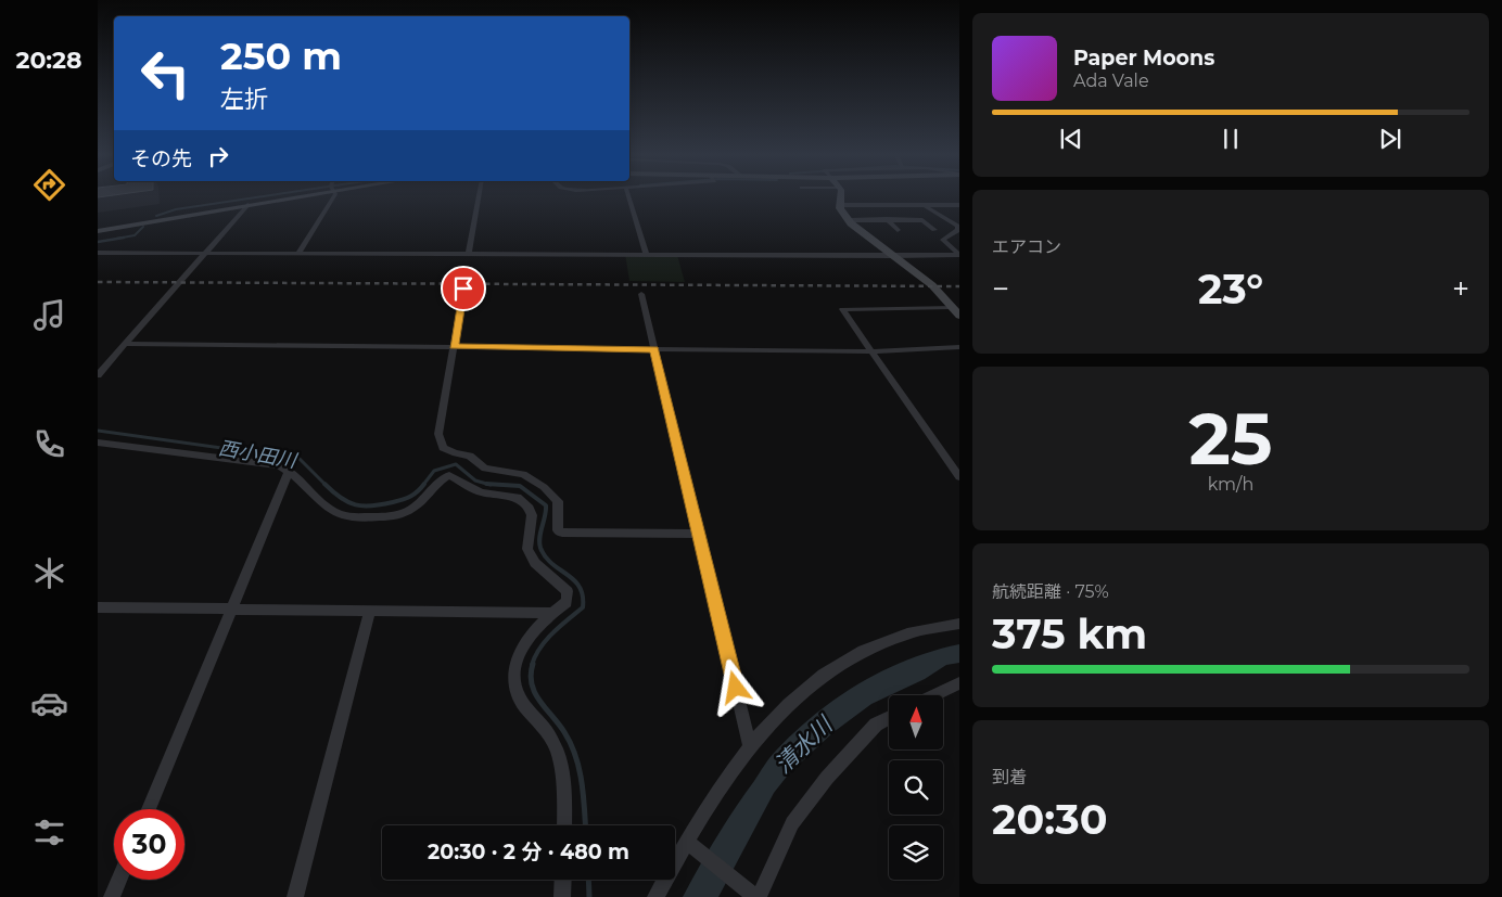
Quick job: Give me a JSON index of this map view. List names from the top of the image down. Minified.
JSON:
{"water":["西小田川","清水川"],"north":"top","page":{"tabs":"20:28","turn":["250 m","左折"],"song":["Paper Moons","Ada Vale"],"then":"その先","tile":["エアコン",["25","km/h"],["航続距離 · 75%","375 km"],["到着","20:30"]],"heat":["−","23°","+"],"limit":"30","trip":"20:30 · 2 分 · 480 m"}}
